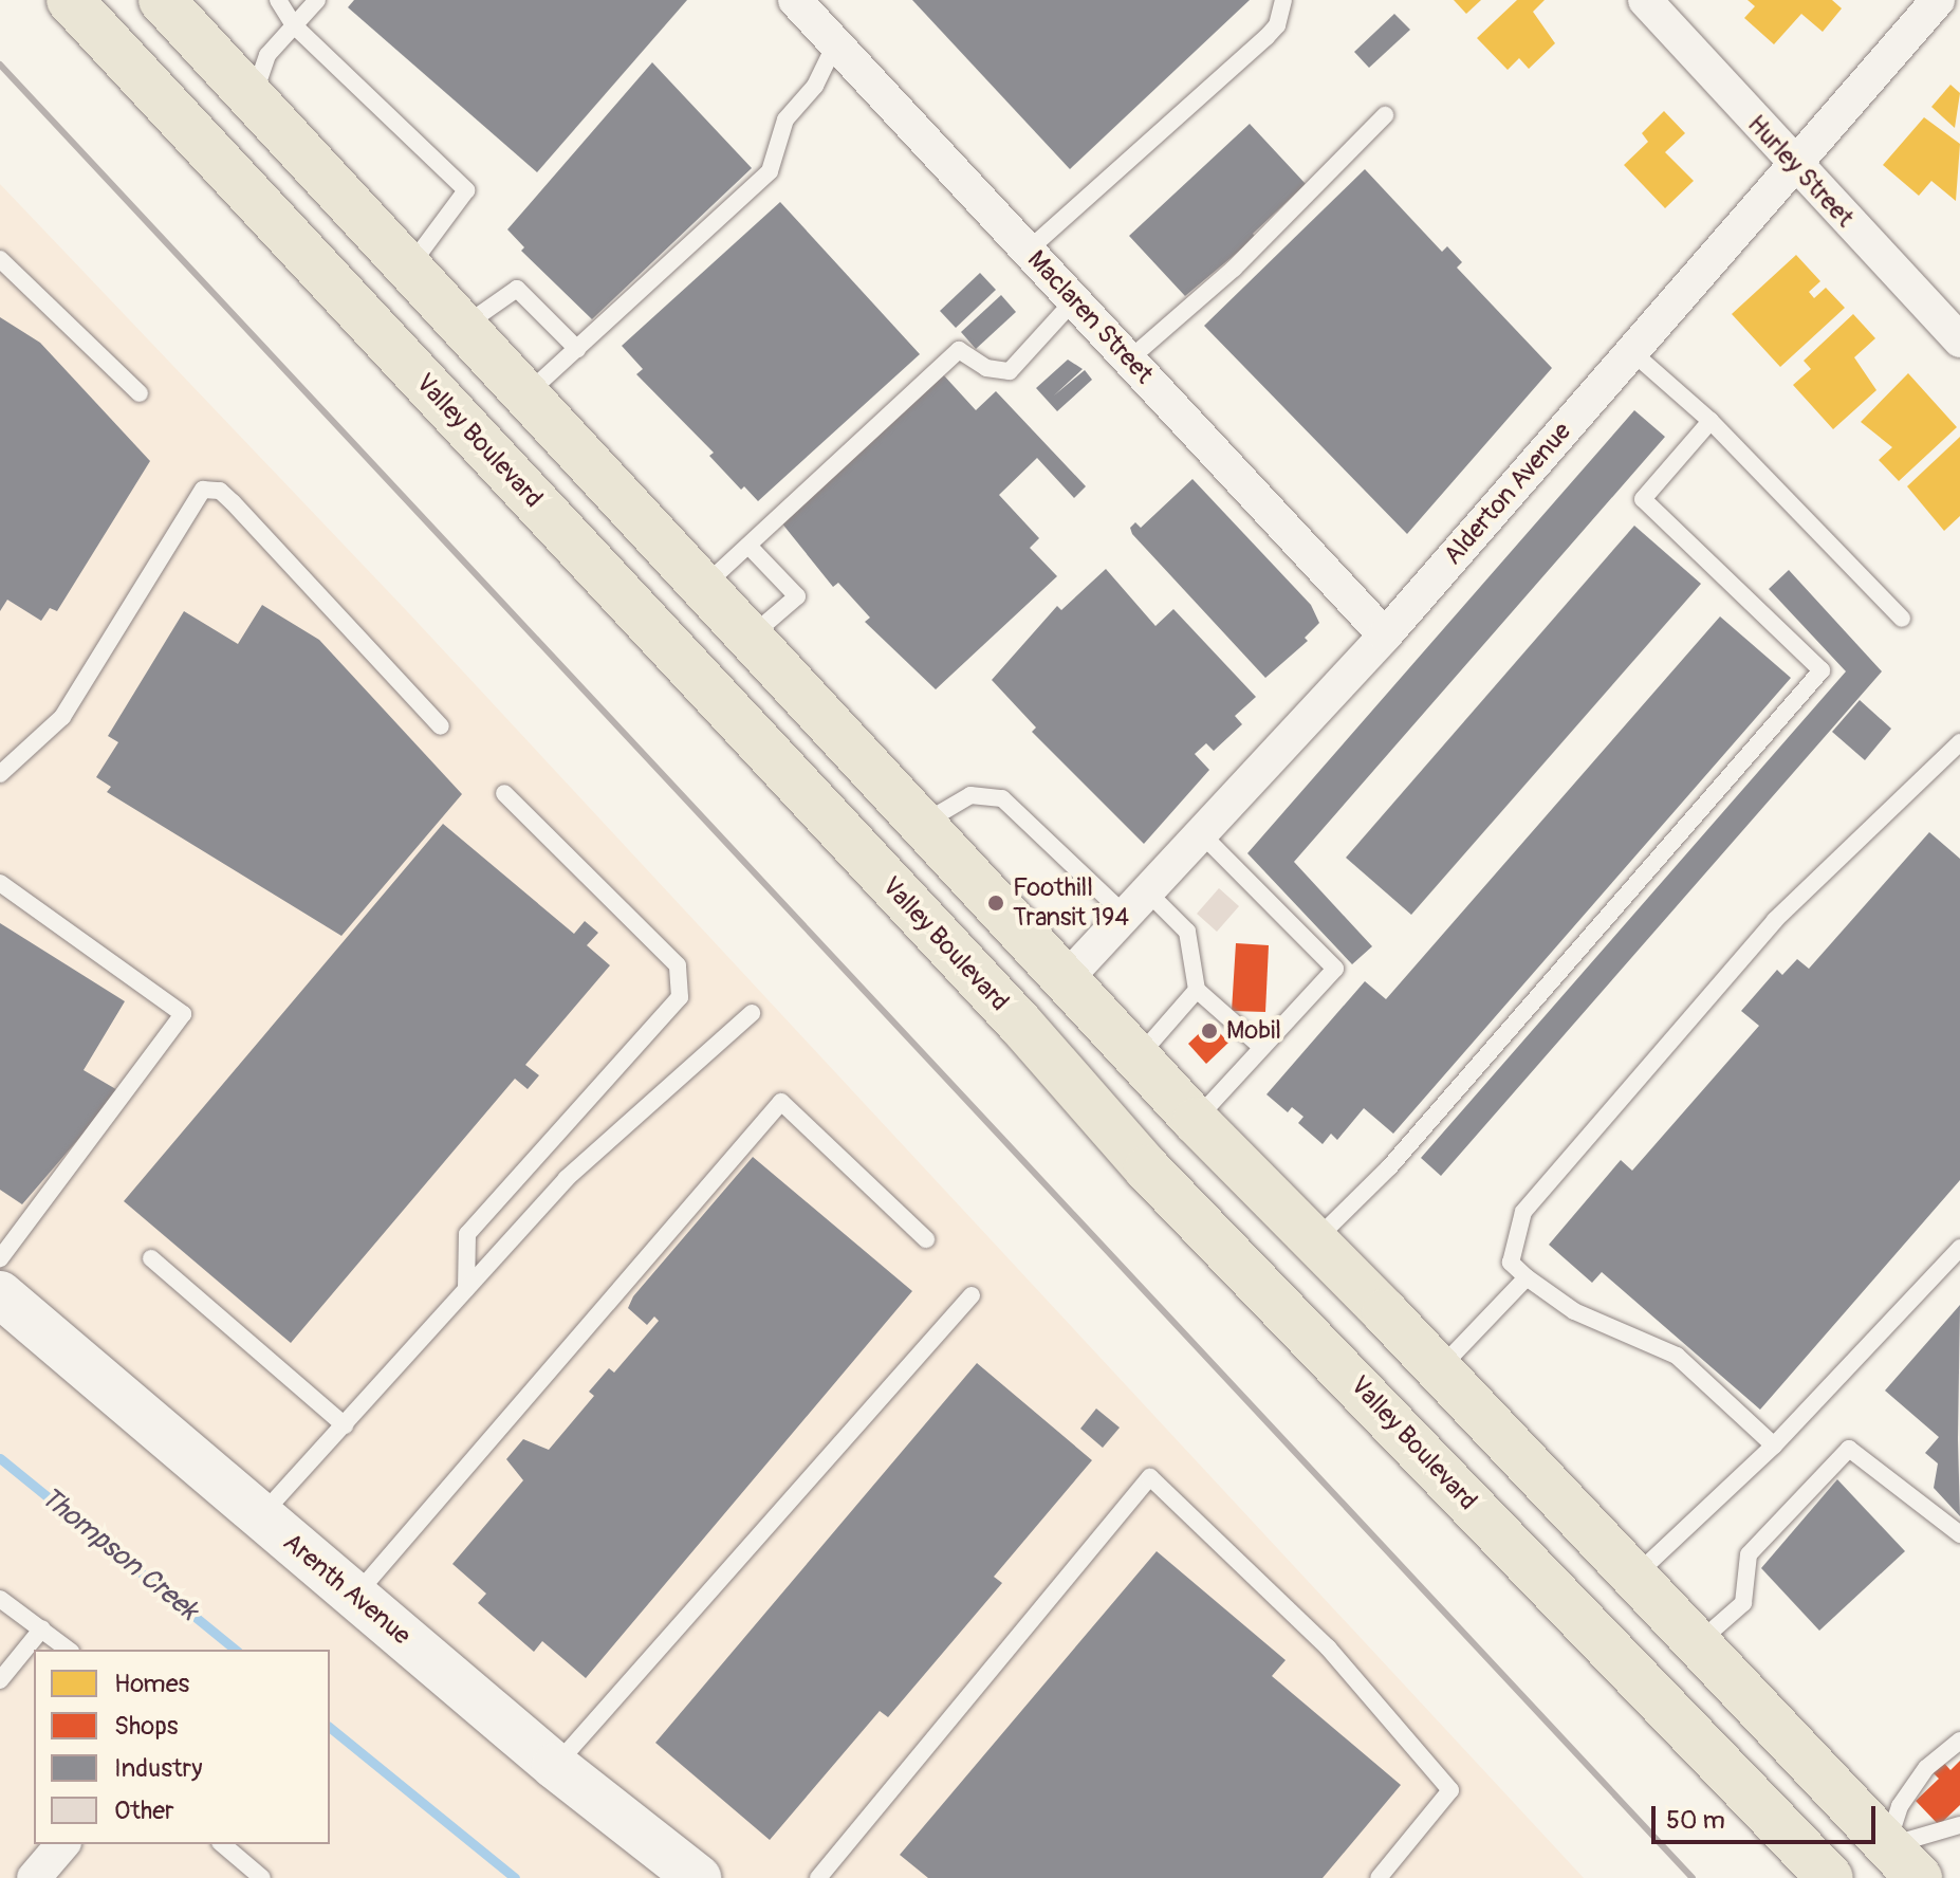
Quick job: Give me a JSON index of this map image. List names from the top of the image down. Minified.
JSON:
{"streets":{"main road":["Valley Boulevard"],"street":["Hurley Street","Maclaren Street","Alderton Avenue","Arenth Avenue"]},"crossings":[["Hurley Street","Alderton Avenue"],["Maclaren Street","Alderton Avenue"]],"water":["Thompson Creek"],"places":["Foothill Transit 194","Mobil"],"legend":["Homes","Shops","Industry","Other"],"scale_bar":"50 m"}
